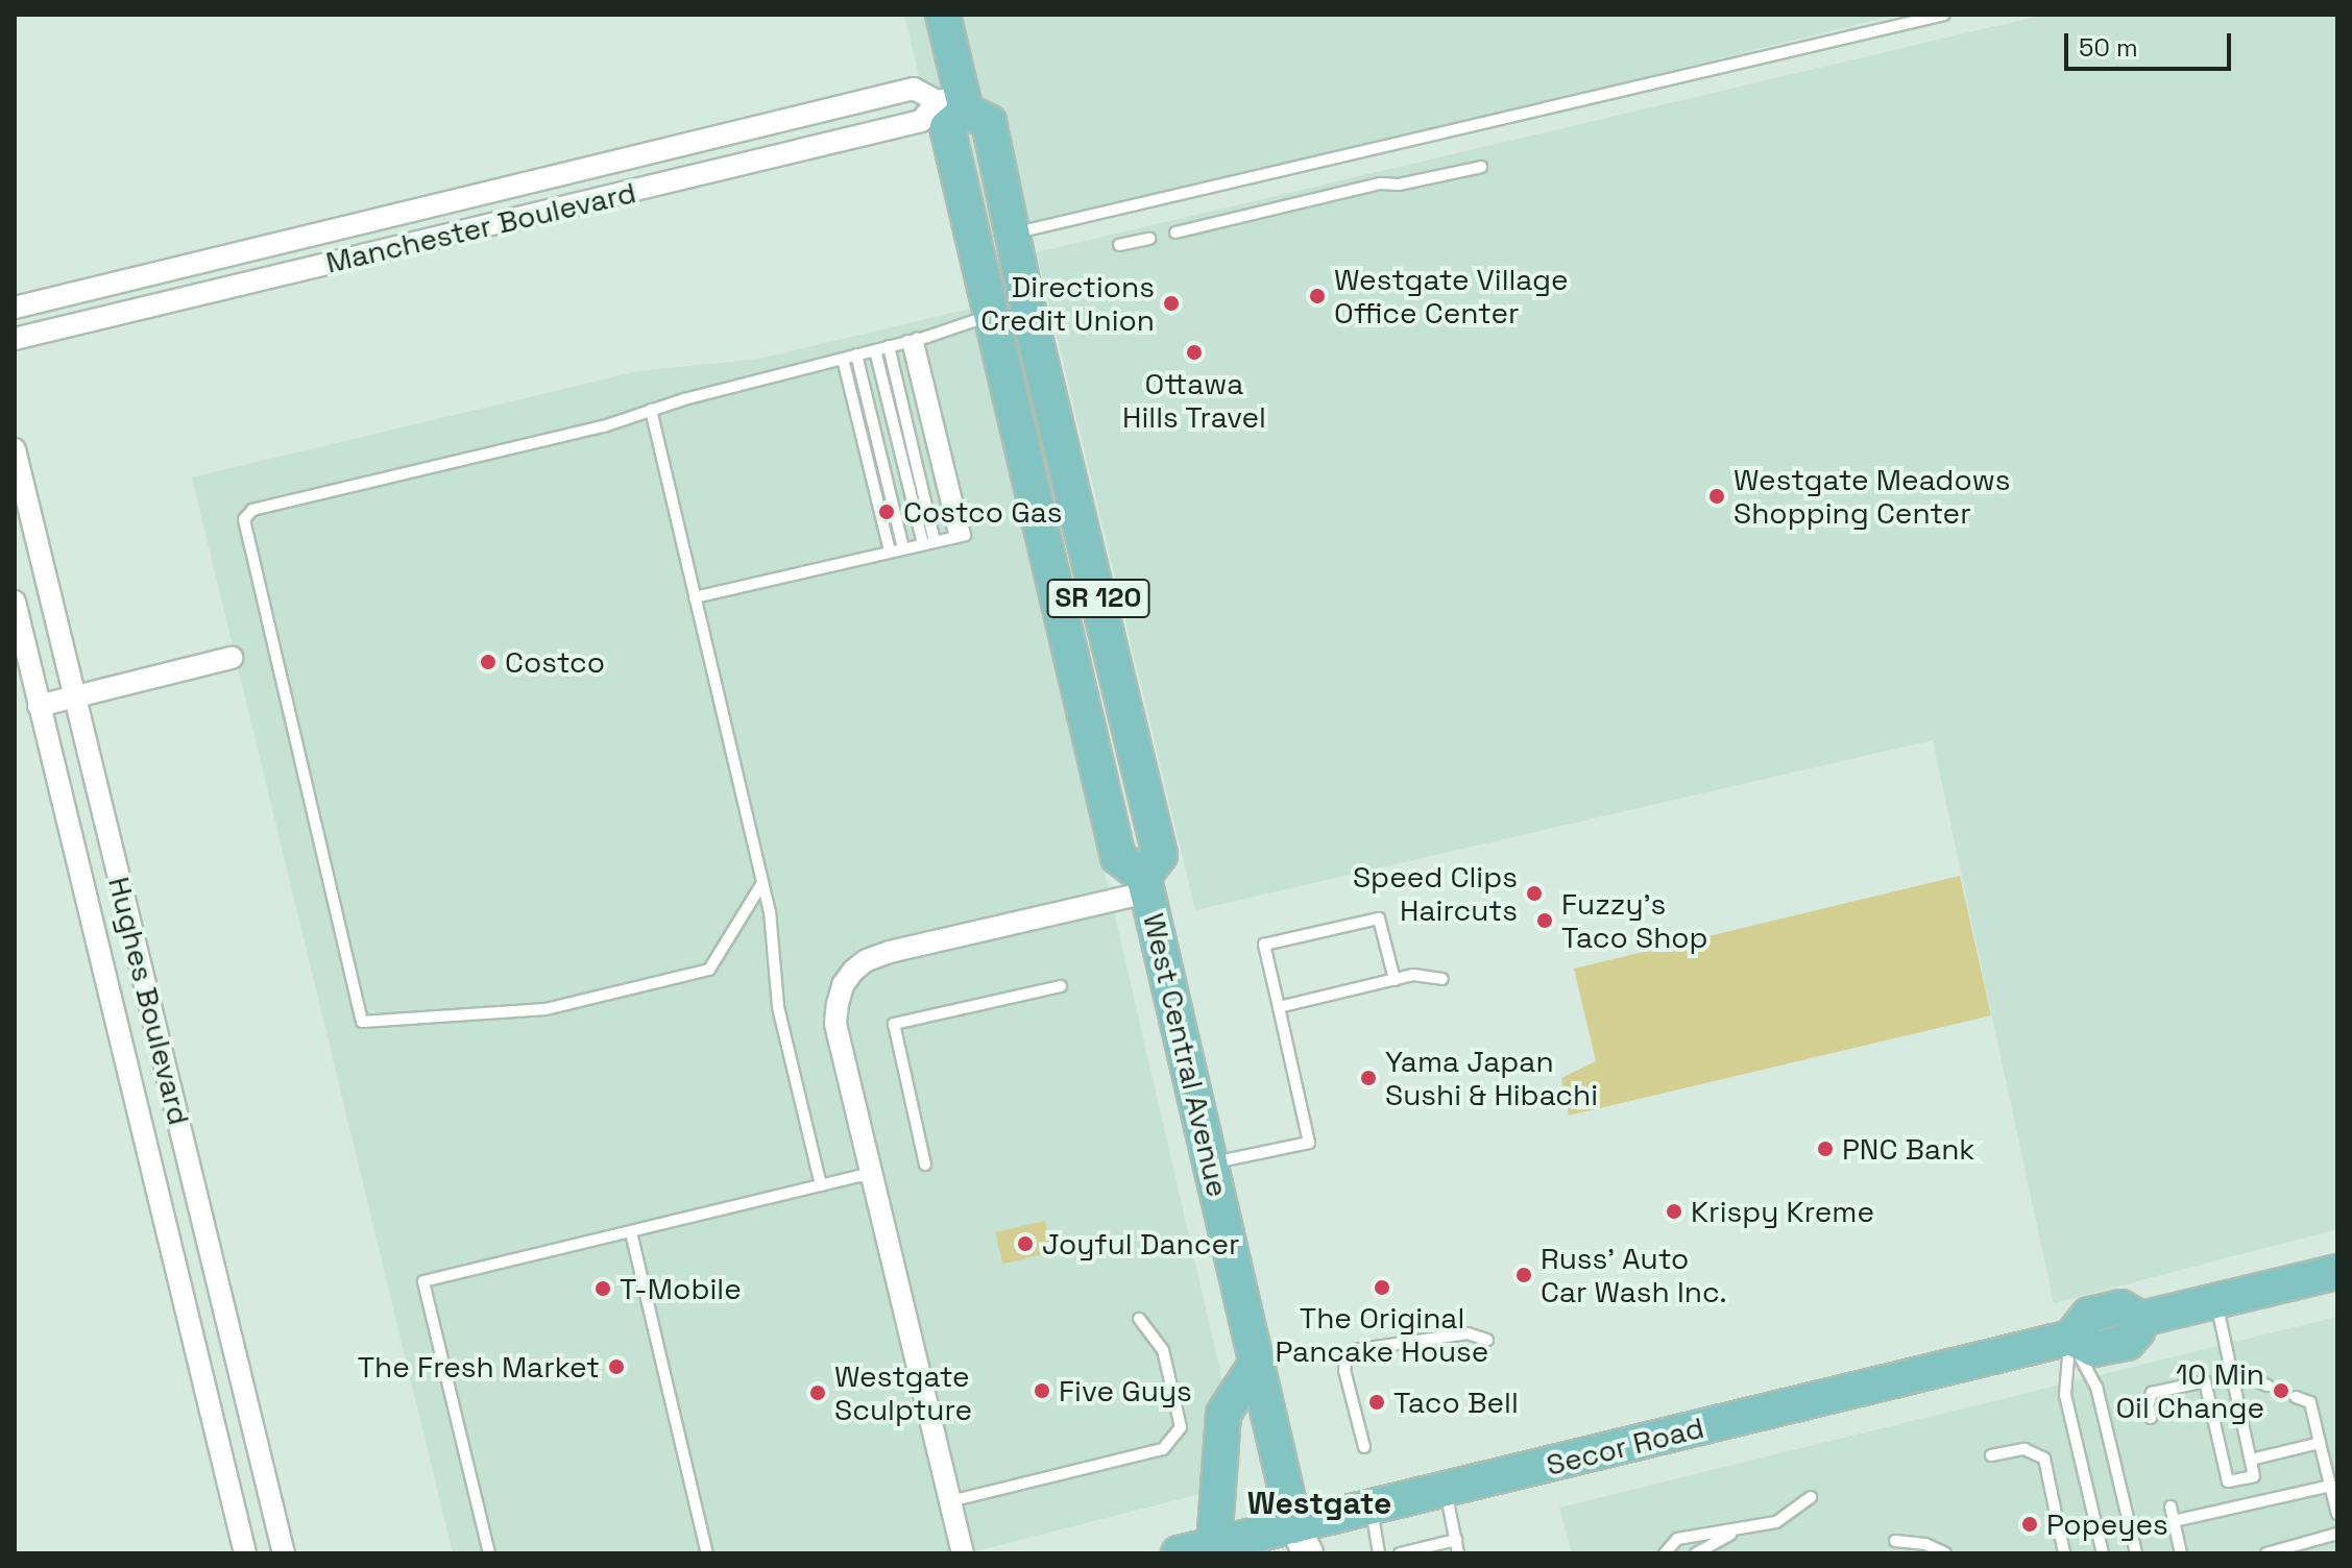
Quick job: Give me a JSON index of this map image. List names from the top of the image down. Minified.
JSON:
{"streets":{"main road":["SR 120","West Central Avenue","Secor Road"],"street":["Manchester Boulevard","Hughes Boulevard"]},"crossings":[["Manchester Boulevard","West Central Avenue"],["West Central Avenue","Secor Road"]],"districts":["Westgate"],"places":["Westgate Village Office Center","Directions Credit Union","Ottawa Hills Travel","Westgate Meadows Shopping Center","Costco Gas","Costco","Speed Clips Haircuts","Fuzzy's Taco Shop","Yama Japan Sushi & Hibachi","PNC Bank","Krispy Kreme","Joyful Dancer","Russ' Auto Car Wash Inc.","The Original Pancake House","T-Mobile","The Fresh Market","Five Guys","10 Min Oil Change","Westgate Sculpture","Taco Bell","Popeyes"],"scale_bar":"50 m"}
